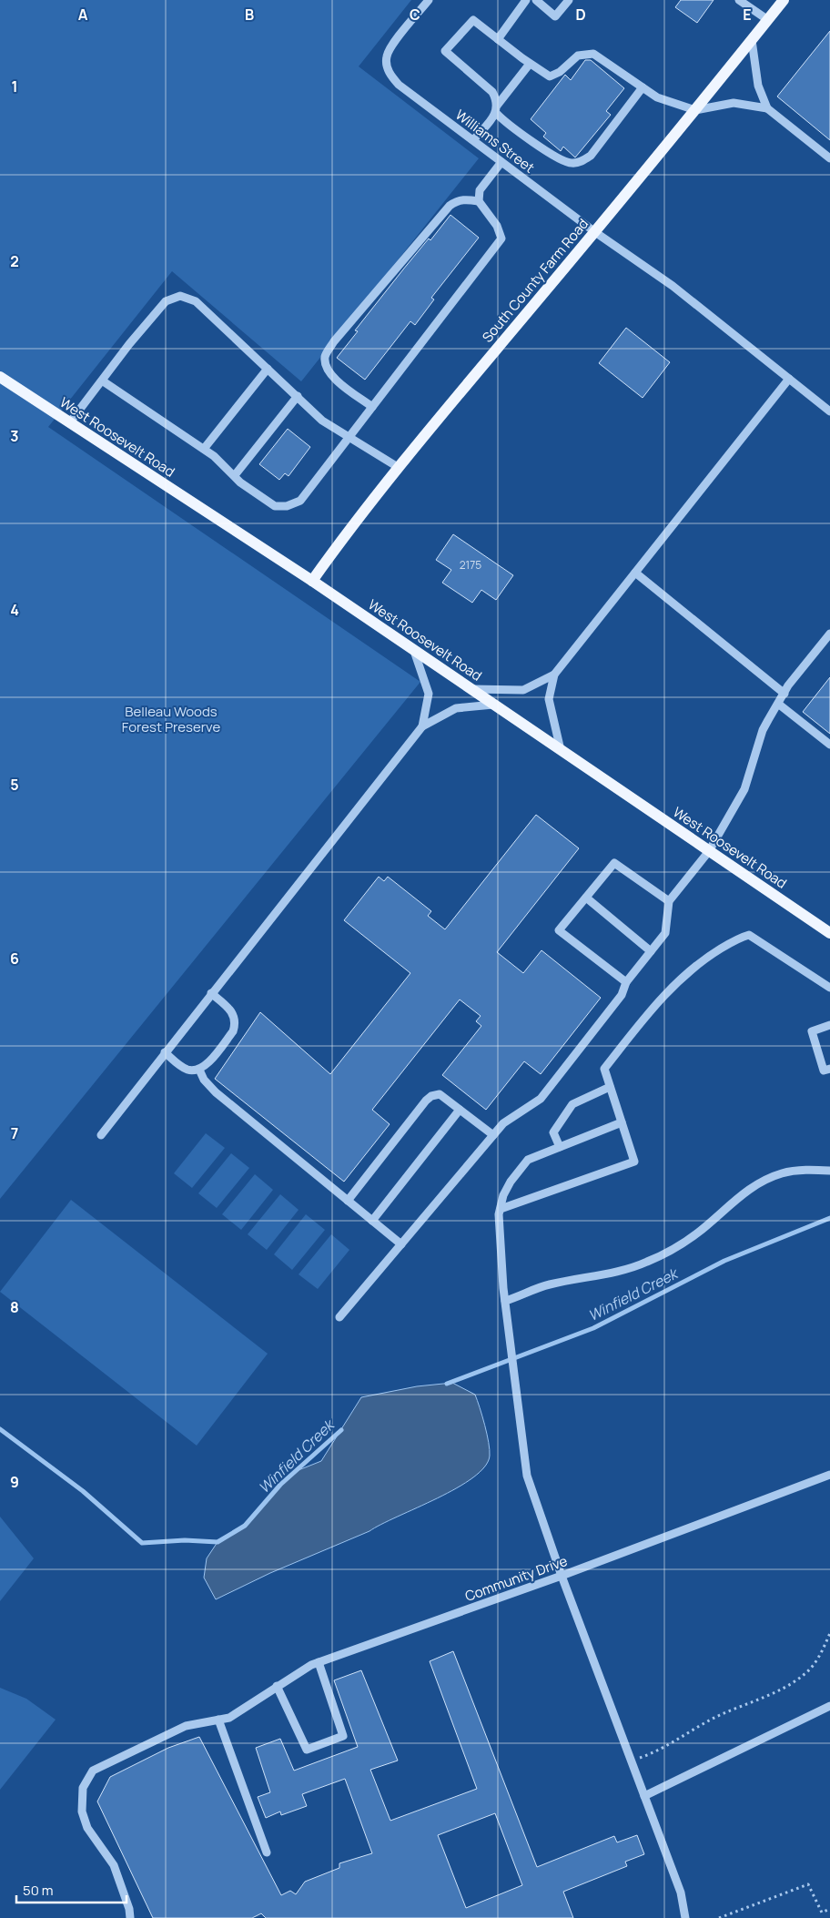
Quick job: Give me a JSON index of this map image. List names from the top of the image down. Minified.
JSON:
{"streets":{"main road":["South County Farm Road","West Roosevelt Road"],"street":["Williams Street","Community Drive"]},"crossings":[["Williams Street","South County Farm Road"],["South County Farm Road","West Roosevelt Road"]],"water":["Winfield Creek"],"parks":["Belleau Woods Forest Preserve"],"house_numbers":["2175"],"scale_bar":"50 m","grid":{"columns":["A","B","C","D","E"],"rows":["1","2","3","4","5","6","7","8","9"]}}
